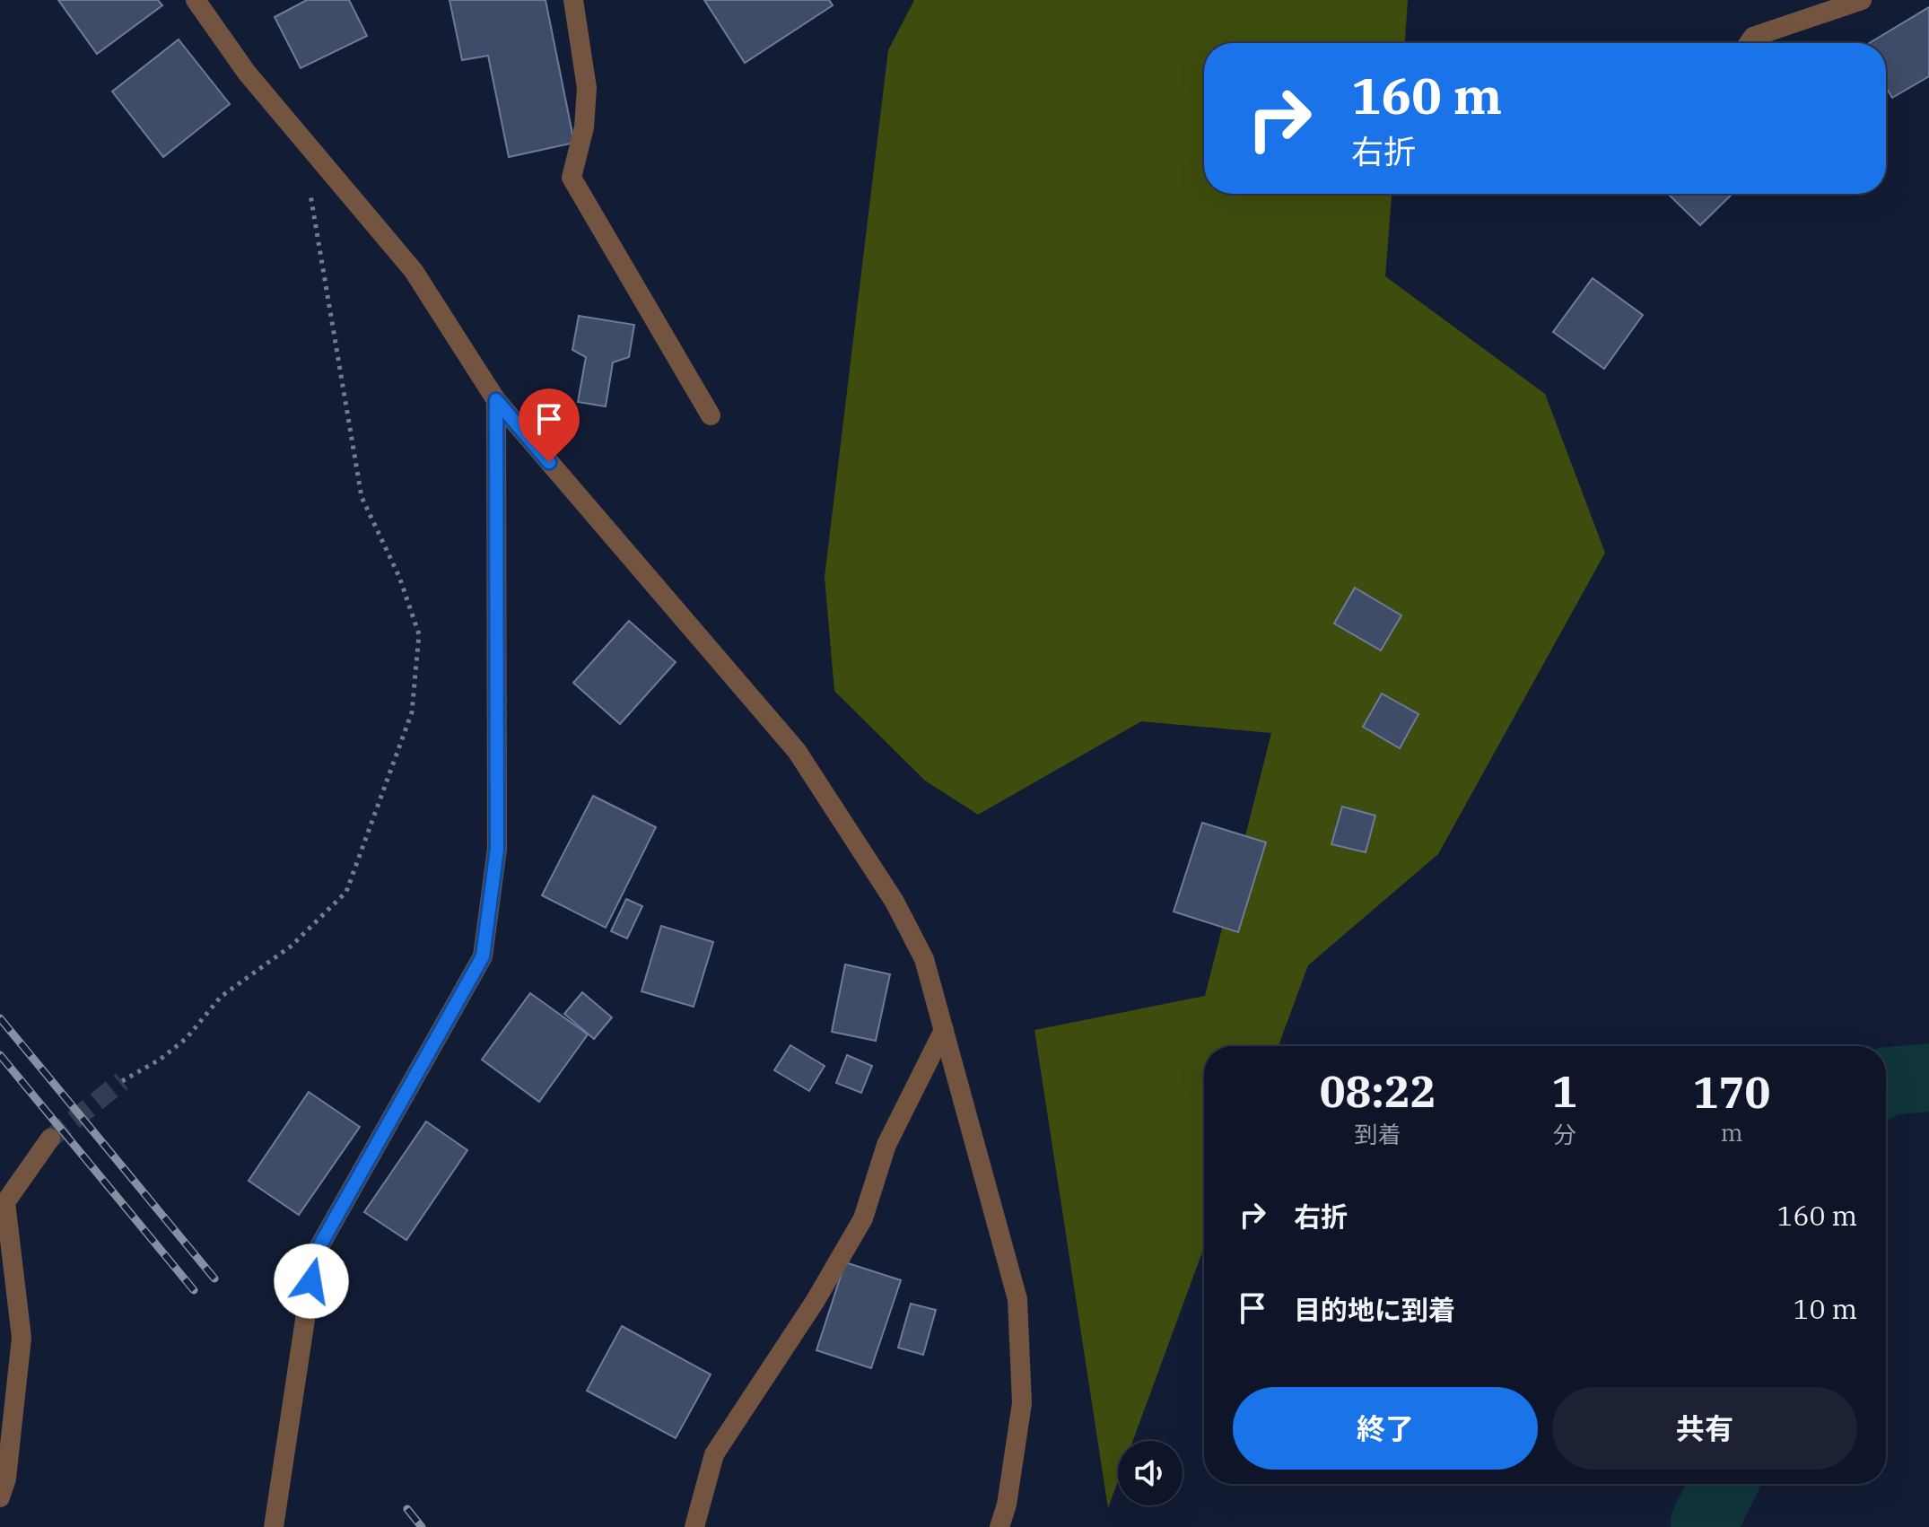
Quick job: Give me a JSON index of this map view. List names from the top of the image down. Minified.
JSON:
{"page":{"turn":["160 m","右折"],"eta":["08:22","到着","1","分","170","m"],"list":[{"name":"右折","value":"160 m"},{"name":"目的地に到着","value":"10 m"}],"buttons":["終了","共有"]}}
